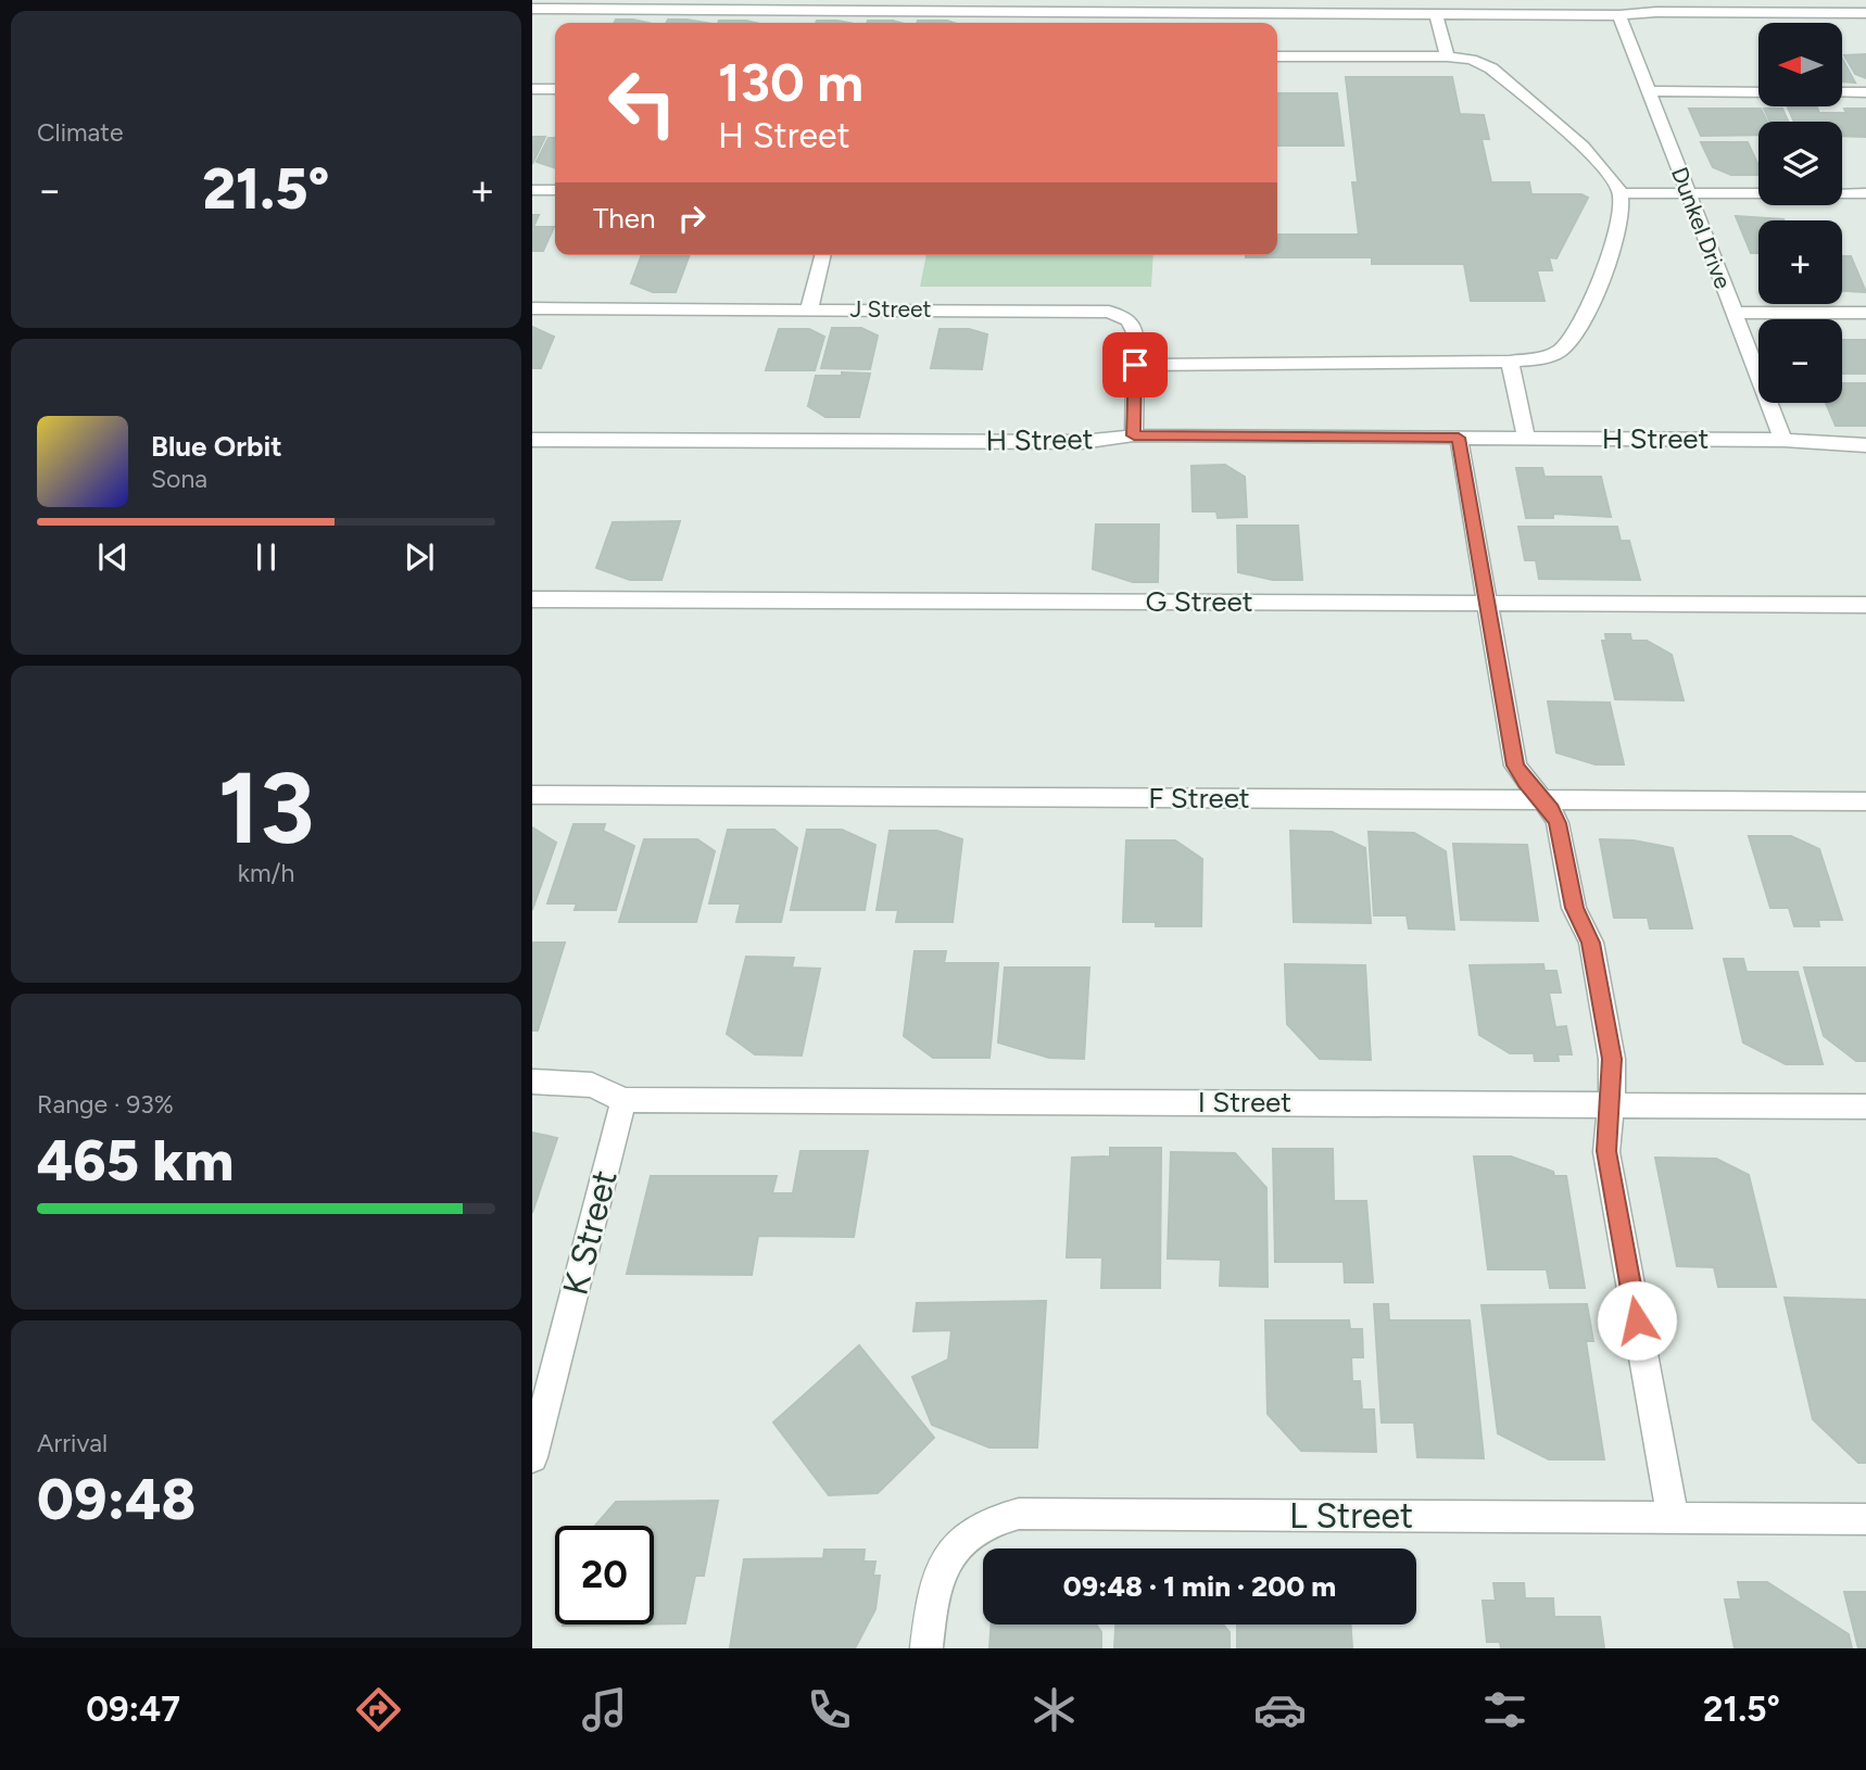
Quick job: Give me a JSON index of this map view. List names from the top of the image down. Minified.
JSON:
{"streets":{"lane":["Dunkel Drive","J Street","H Street","G Street","F Street","I Street","K Street","L Street"]},"crossings":[["Dunkel Drive","H Street"],["J Street","H Street"],["I Street","K Street"]],"north":"left","page":{"tile":["Climate",["13","km/h"],["Range · 93%","465 km"],["Arrival","09:48"]],"map_buttons":["+","−"],"turn":["130 m","H Street"],"heat":["−","21.5°","+"],"then":"Then","song":["Blue Orbit","Sona"],"limit":"20","trip":"09:48 · 1 min · 200 m","tabs":["09:47","21.5°"]}}
